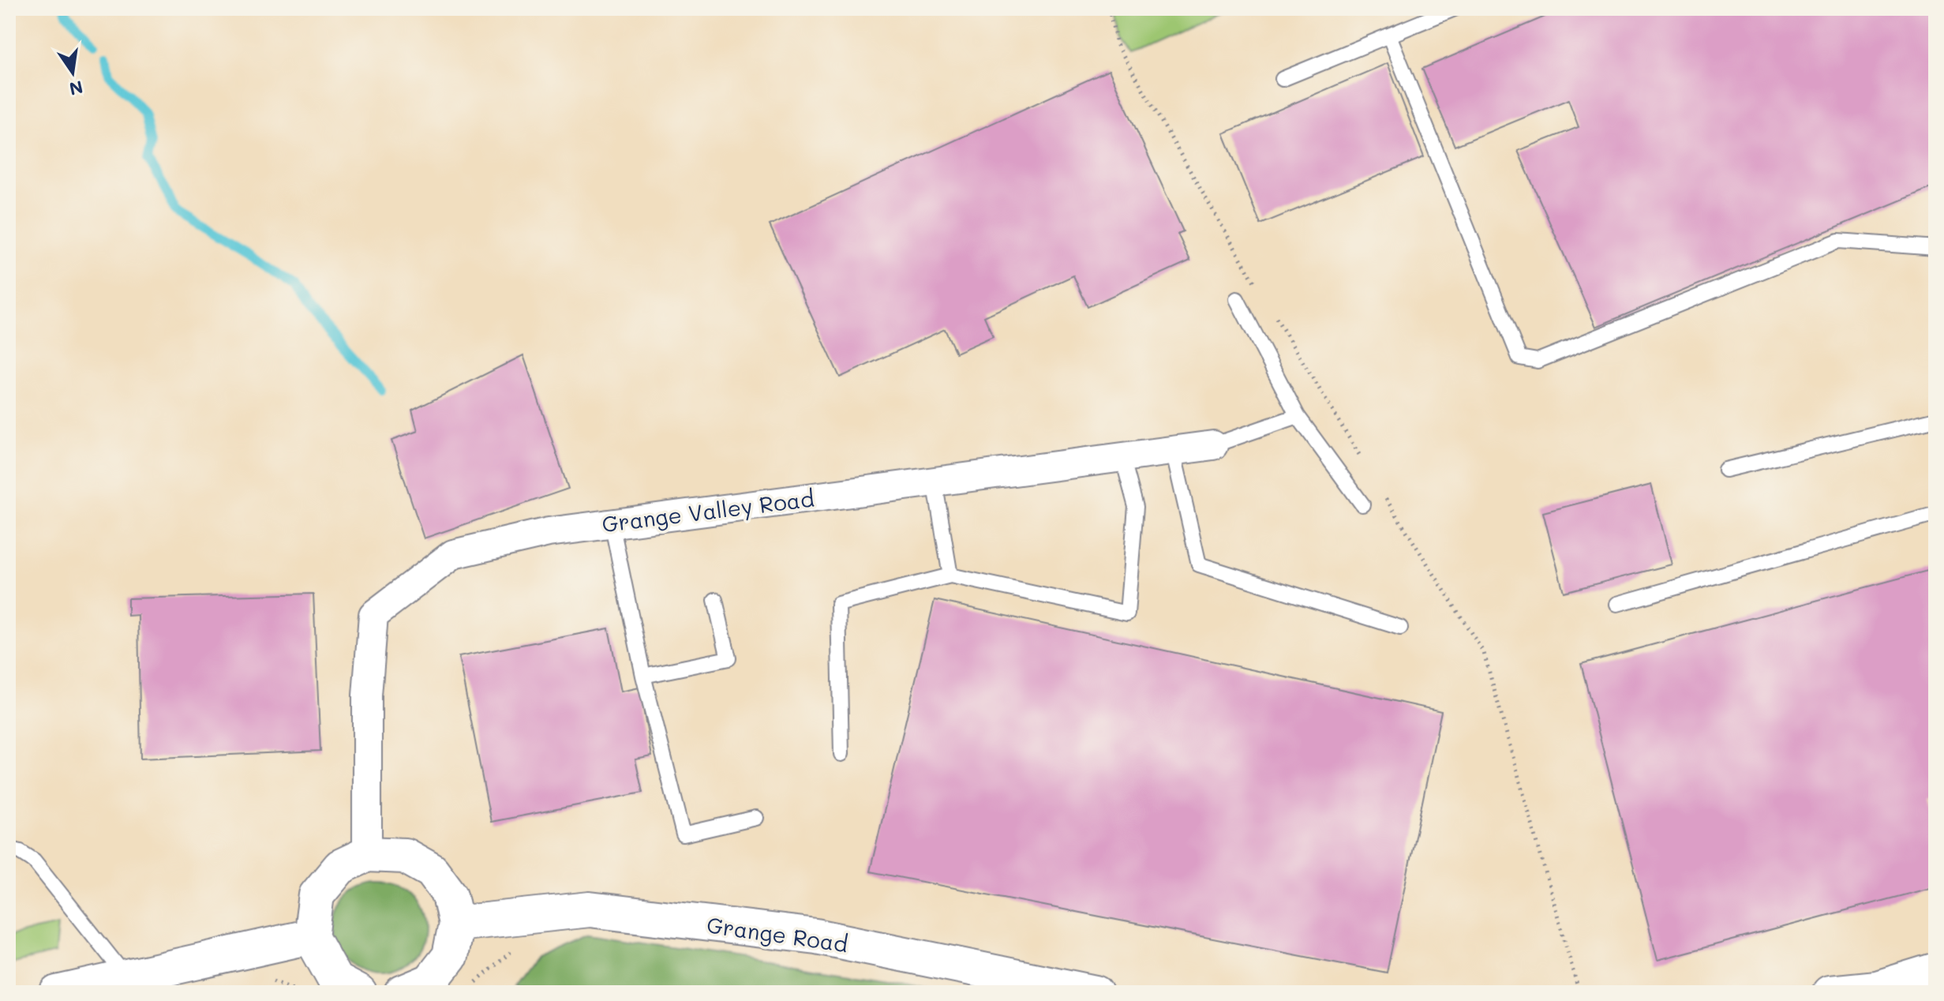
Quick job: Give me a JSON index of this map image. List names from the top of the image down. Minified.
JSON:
{"streets":{"main road":["Grange Road"],"street":["Grange Valley Road"]},"north":"bottom"}
